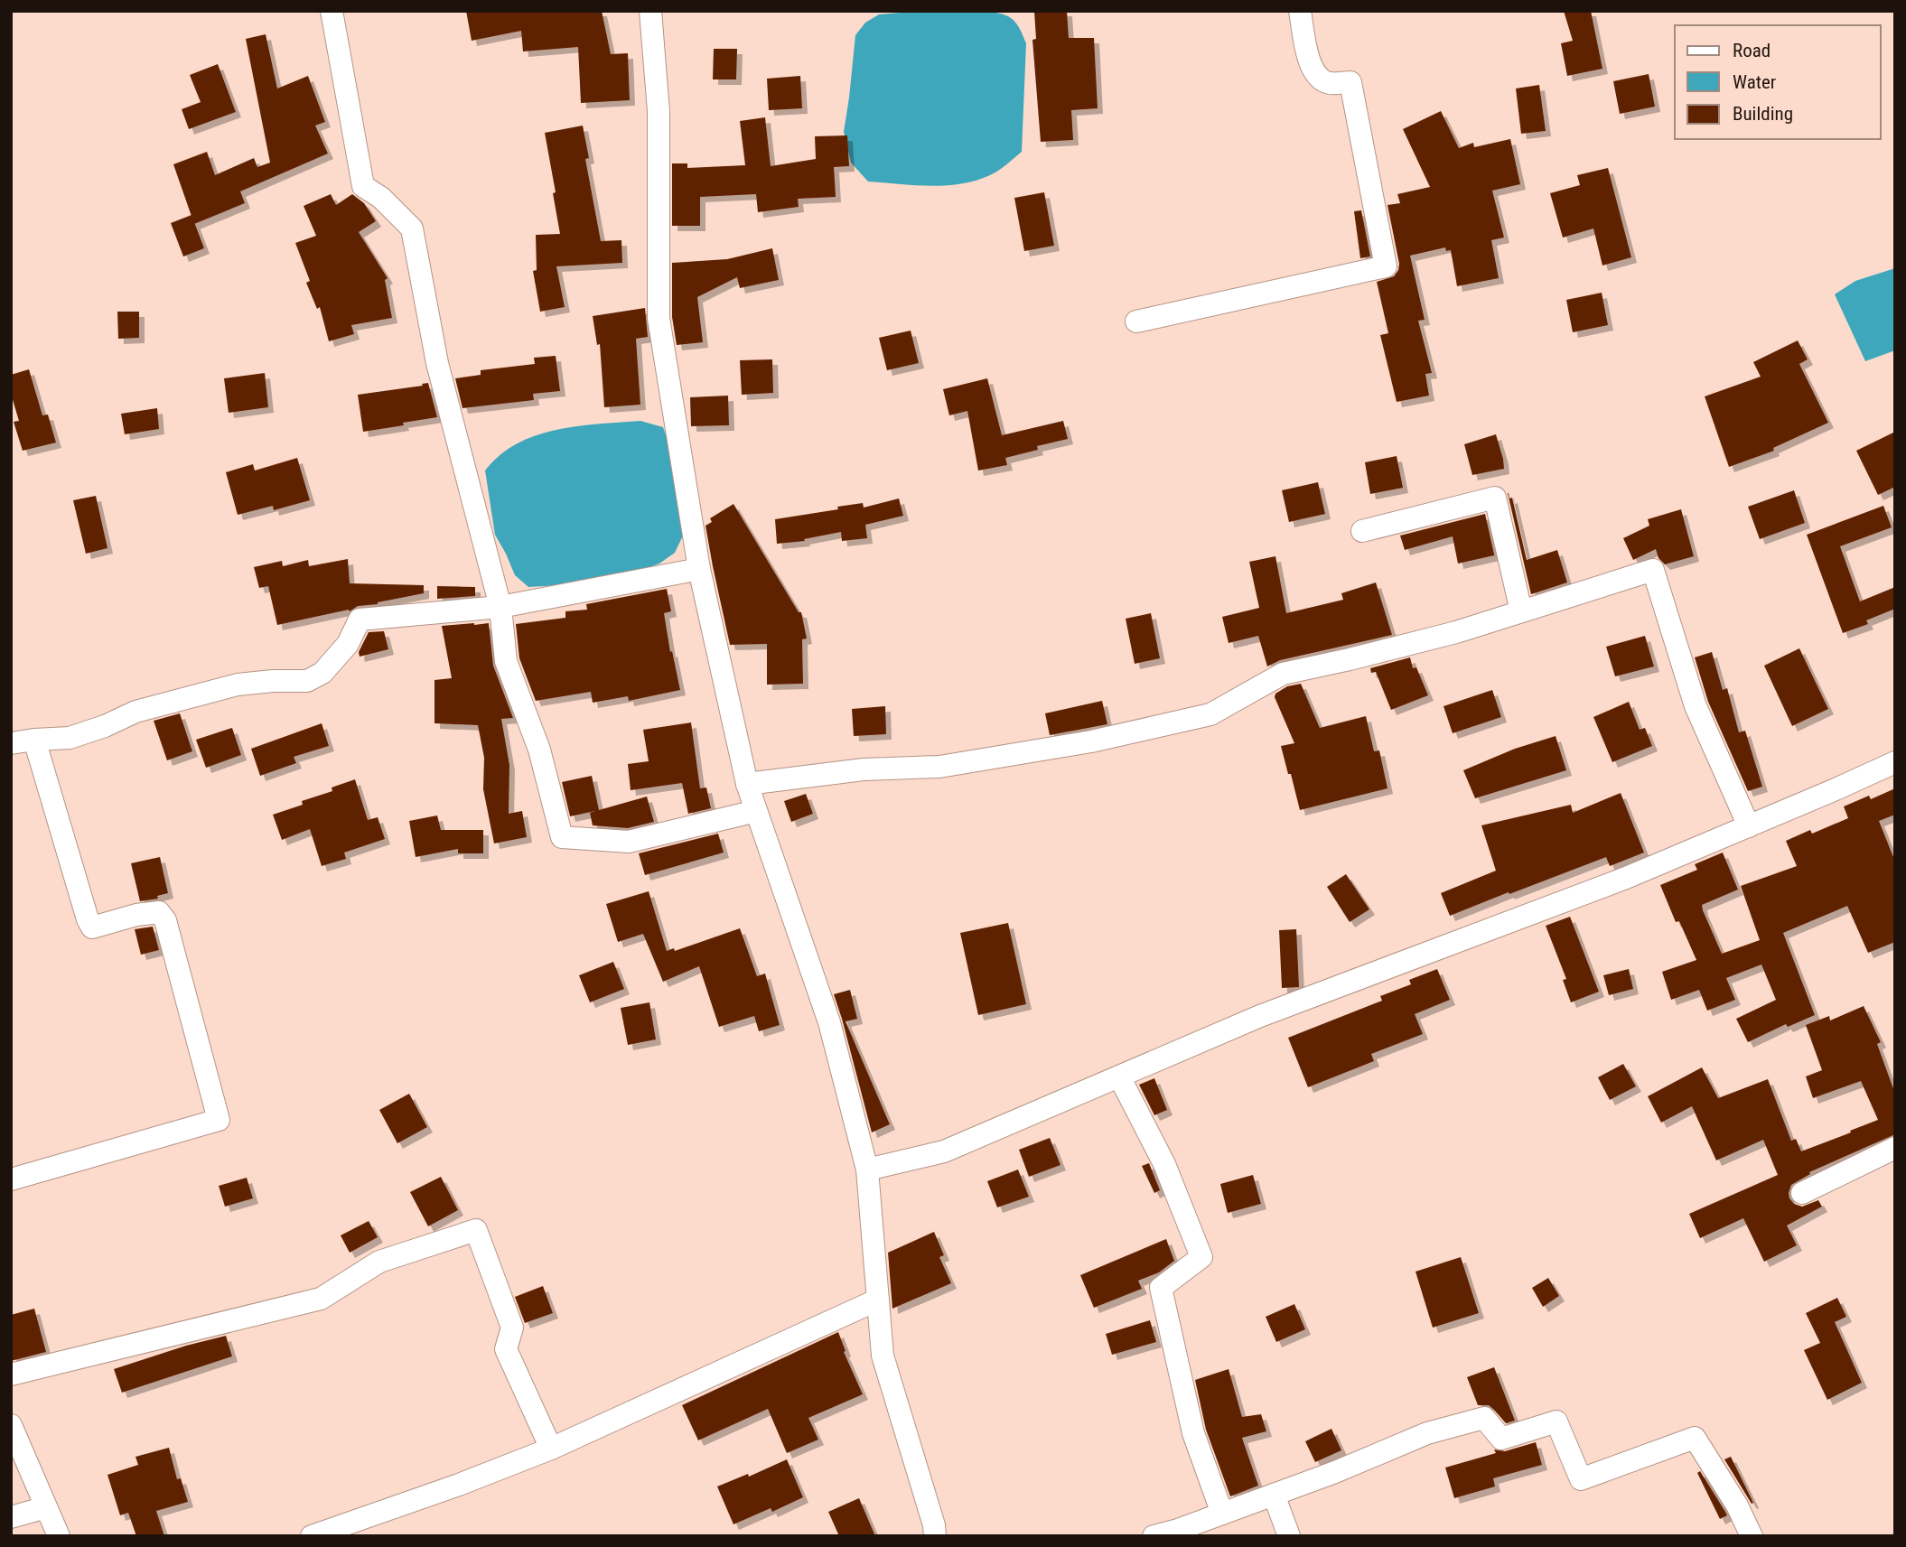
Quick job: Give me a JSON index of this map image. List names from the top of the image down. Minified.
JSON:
{"legend":["Road","Water","Building"]}
